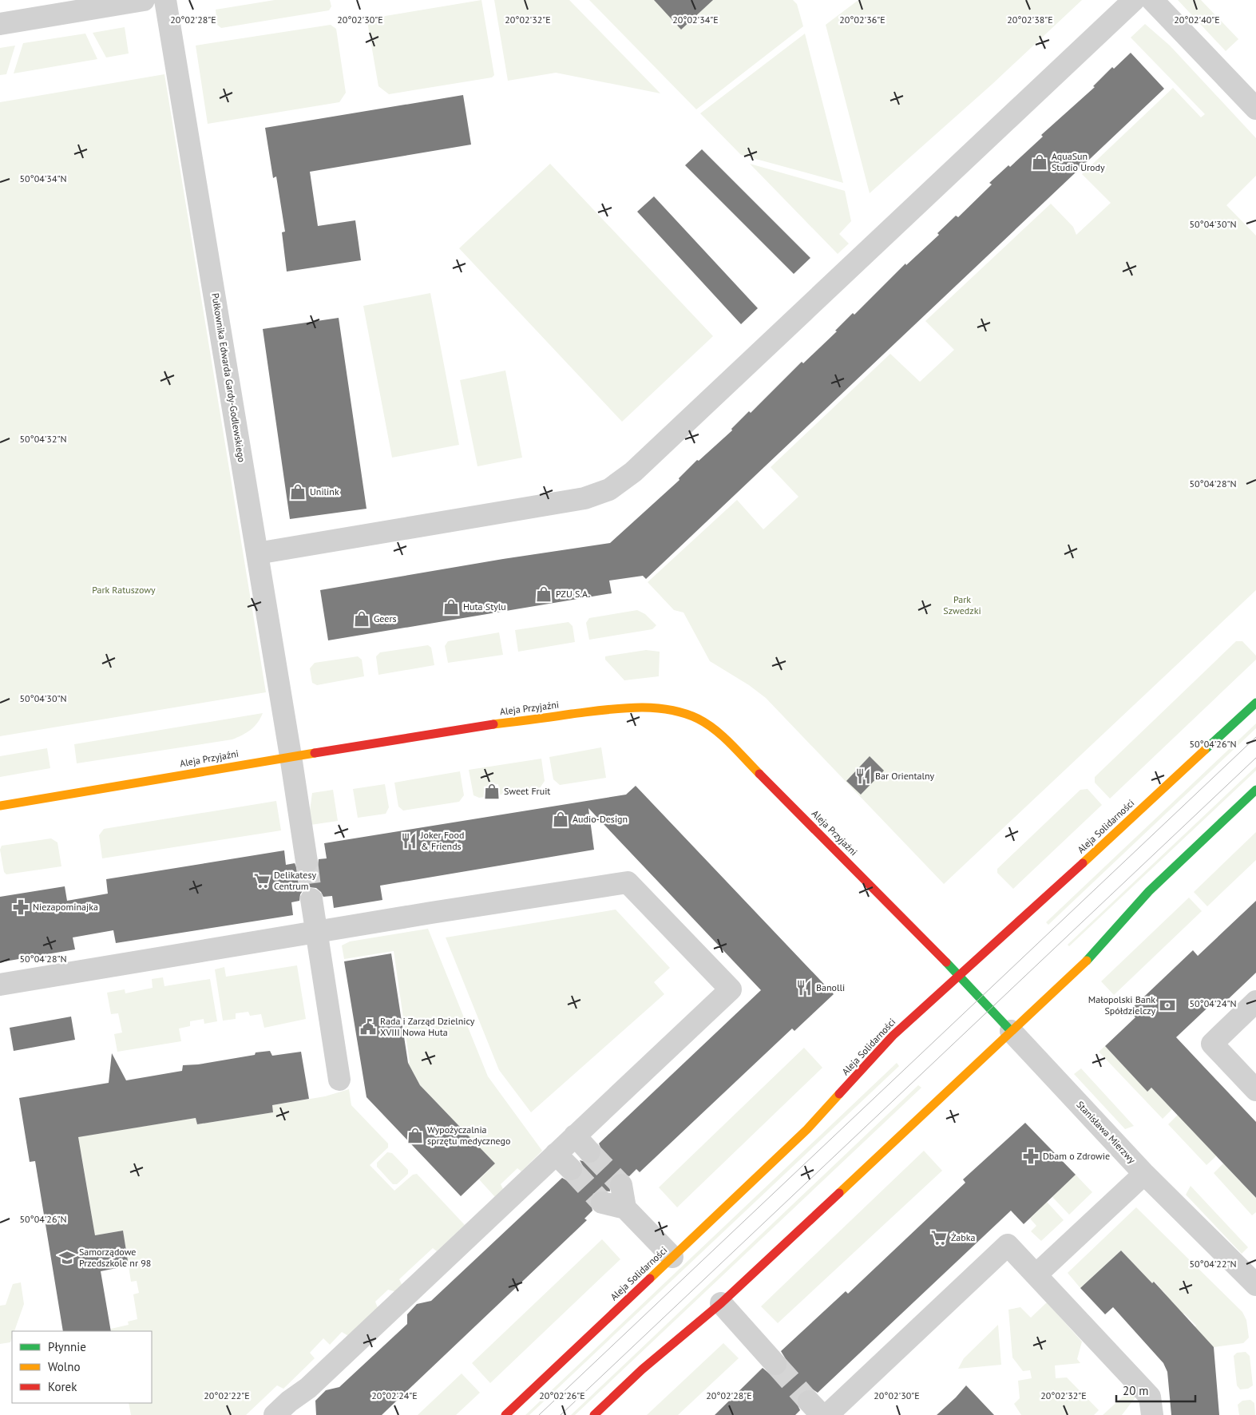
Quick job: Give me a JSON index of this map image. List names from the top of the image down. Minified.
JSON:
{"streets":{"street":["Pułkownika Edwarda Gardy-Godlewskiego","Aleja Przyjaźni","Aleja Solidarności","Stanisława Mierzwy"]},"crossings":[["Pułkownika Edwarda Gardy-Godlewskiego","Aleja Przyjaźni"],["Aleja Przyjaźni","Aleja Solidarności"],["Aleja Przyjaźni","Stanisława Mierzwy"],["Aleja Solidarności","Stanisława Mierzwy"]],"parks":["Park Ratuszowy","Park Szwedzki"],"places":{"shop":["AquaSun Studio Urody","Unilink","PZU S.A.","Huta Stylu","Geers","Sweet Fruit","Audio-Design","Wypożyczalnia sprzętu medycznego"],"restaurant":["Bar Orientalny","Joker Food & Friends","Banolli"],"supermarket":["Delikatesy Centrum","Żabka"],"pharmacy":["Niezapominajka","Dbam o Zdrowie"],"bank":["Małopolski Bank Spółdzielczy"],"public building":["Rada i Zarząd Dzielnicy XVIII Nowa Huta"],"school or university":["Samorządowe Przedszkole nr 98"]},"legend":["Płynnie","Wolno","Korek"],"scale_bar":"20 m","coordinates":["20°02'28\"E","20°02'30\"E","20°02'32\"E","20°02'34\"E","20°02'36\"E","20°02'38\"E","20°02'40\"E","50°04'34\"N","50°04'30\"N","50°04'32\"N","50°04'28\"N","50°04'26\"N","50°04'24\"N","50°04'22\"N","20°02'22\"E","20°02'24\"E","20°02'26\"E"]}
